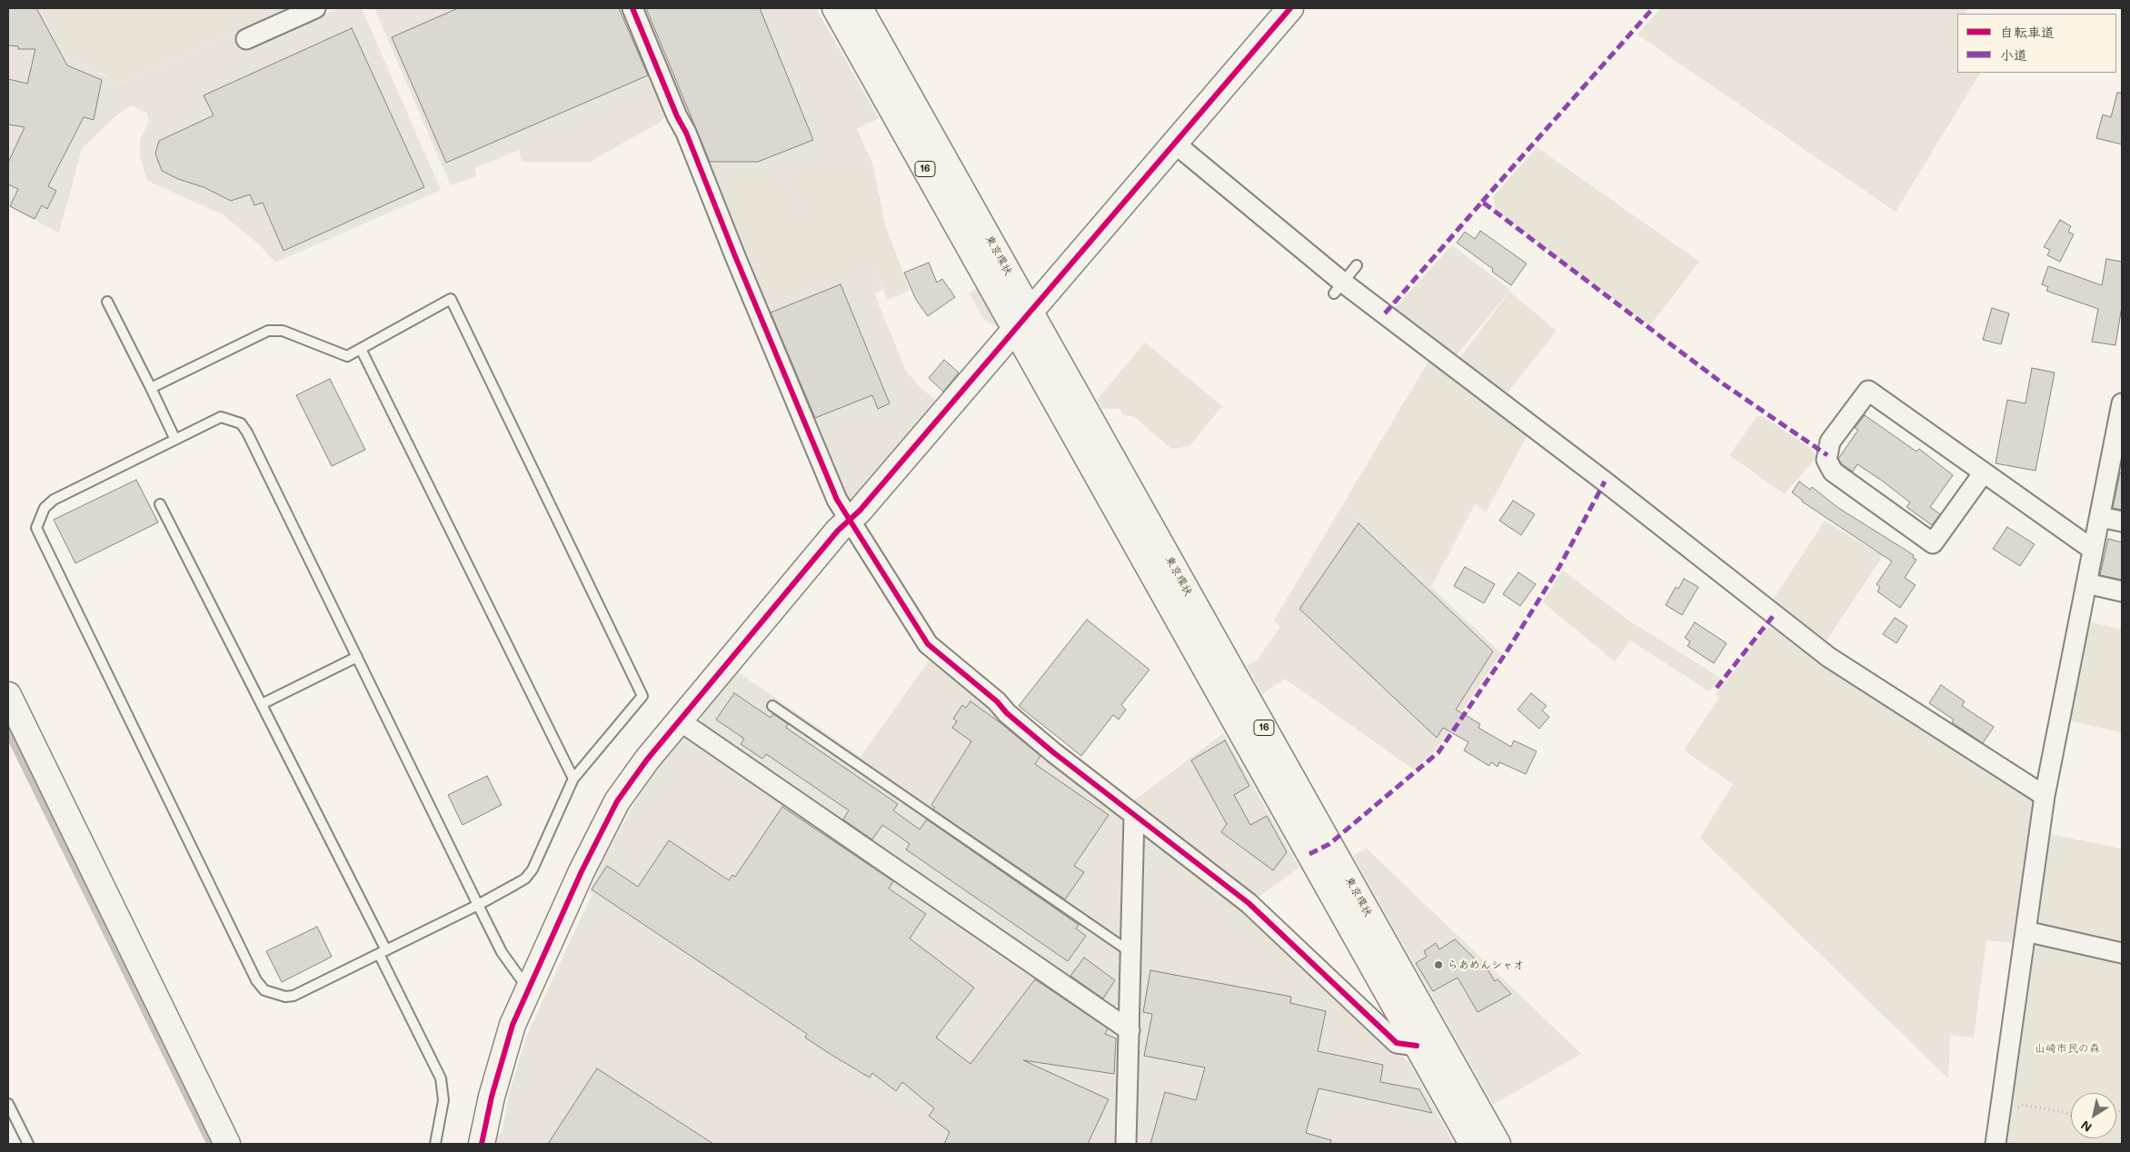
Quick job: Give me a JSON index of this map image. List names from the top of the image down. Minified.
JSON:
{"streets":{"main road":["16","東京環状"]},"parks":["山崎市民の森"],"places":["らあめんシャオ"],"legend":["自転車道","小道"],"north":"bottom left"}
